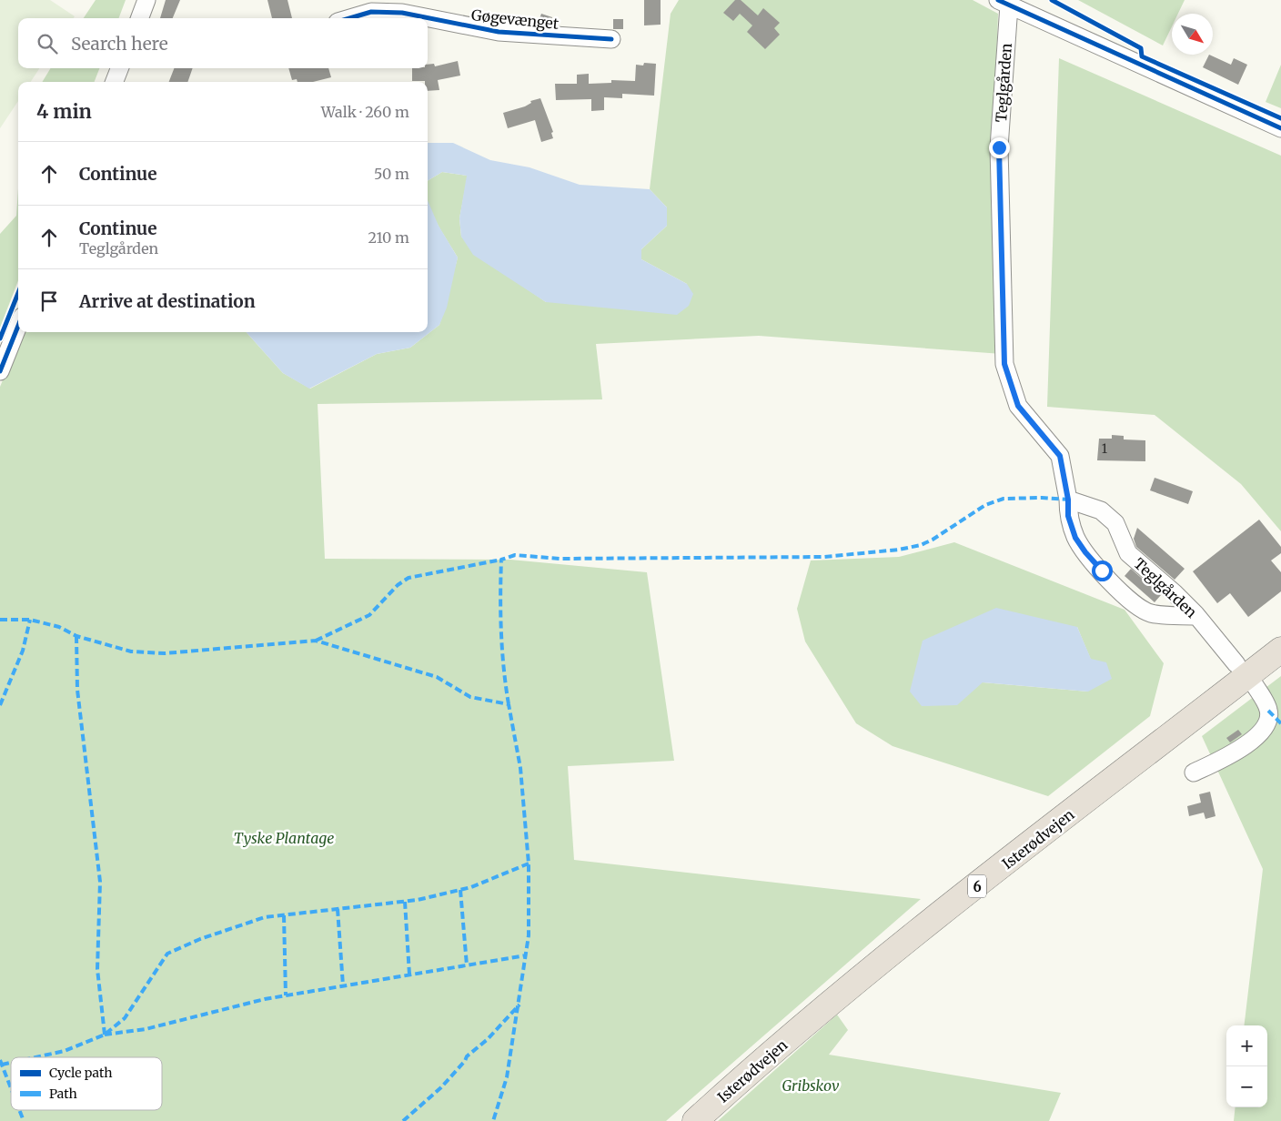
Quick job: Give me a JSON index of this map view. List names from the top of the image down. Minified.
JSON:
{"streets":{"highway":["Isterødvejen","6"],"street":["Gøgevænget","Teglgården"]},"parks":["Tyske Plantage","Gribskov"],"house_numbers":["1"],"legend":["Cycle path","Path"],"north":"bottom right","page":{"search":"Search here","heading":["4 min","Walk · 260 m"],"list":[["Continue","50 m"],["Continue","Teglgården","210 m"],"Arrive at destination"],"map_buttons":["+","−"]}}
